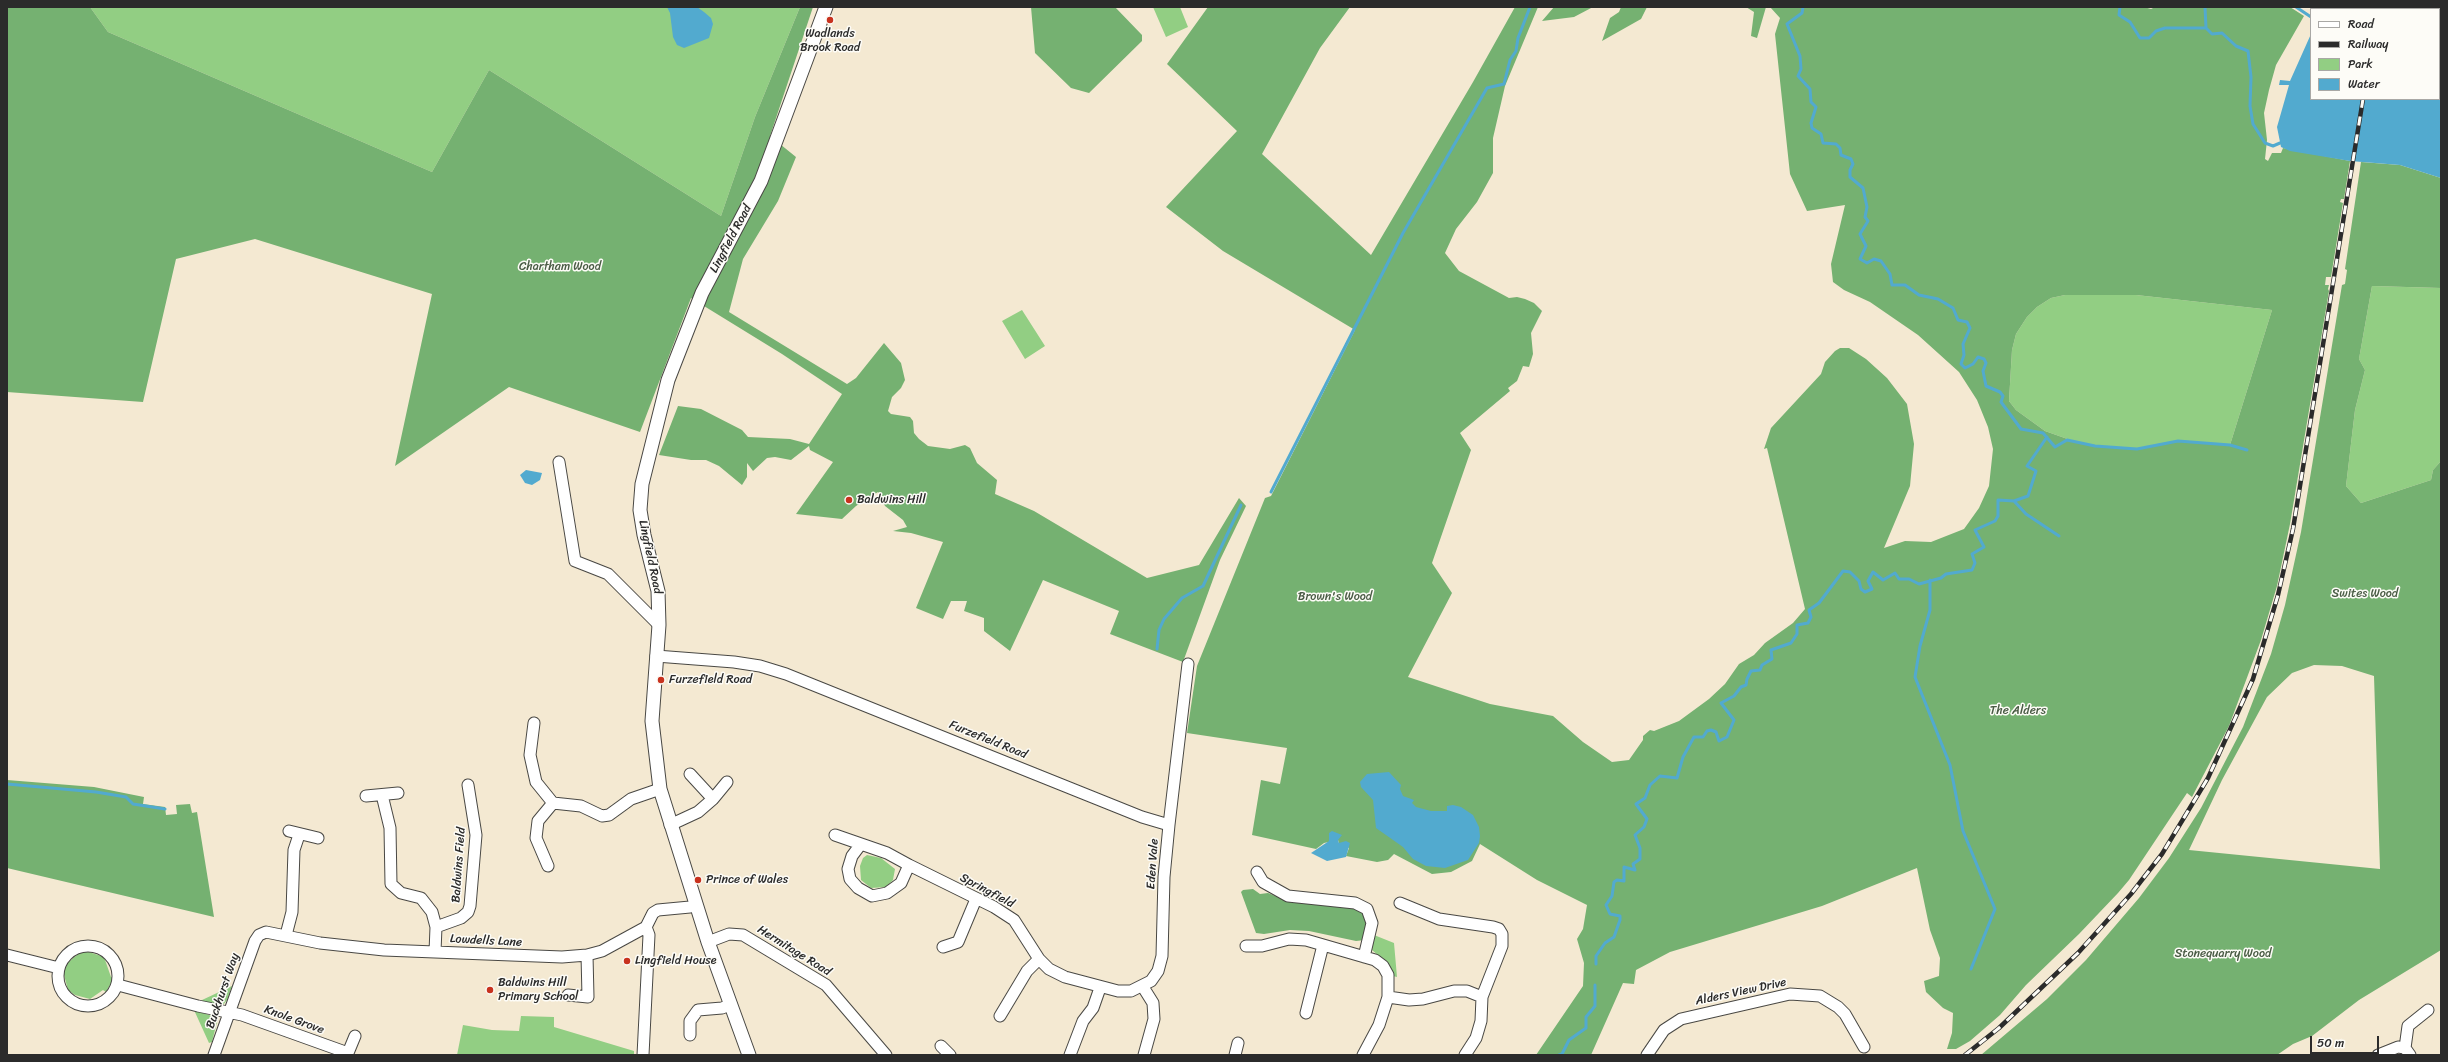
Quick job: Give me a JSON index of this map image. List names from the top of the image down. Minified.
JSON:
{"streets":{"street":["Lingfield Road","Furzefield Road","Eden Vale","Baldwins Field","Springfield","Lowdells Lane","Hermitage Road","Buckhurst Way","Alders View Drive","Knole Grove"]},"crossings":[["Lingfield Road","Furzefield Road"],["Lingfield Road","Lowdells Lane"],["Lingfield Road","Hermitage Road"],["Furzefield Road","Eden Vale"],["Eden Vale","Springfield"],["Lowdells Lane","Buckhurst Way"],["Buckhurst Way","Knole Grove"]],"parks":["Chartham Wood","Swites Wood","Brown's Wood","The Alders","Stonequarry Wood"],"places":["Wadlands Brook Road","Baldwins Hill","Furzefield Road","Prince of Wales","Lingfield House","Baldwins Hill Primary School"],"legend":["Road","Railway","Park","Water"],"scale_bar":"50 m"}
